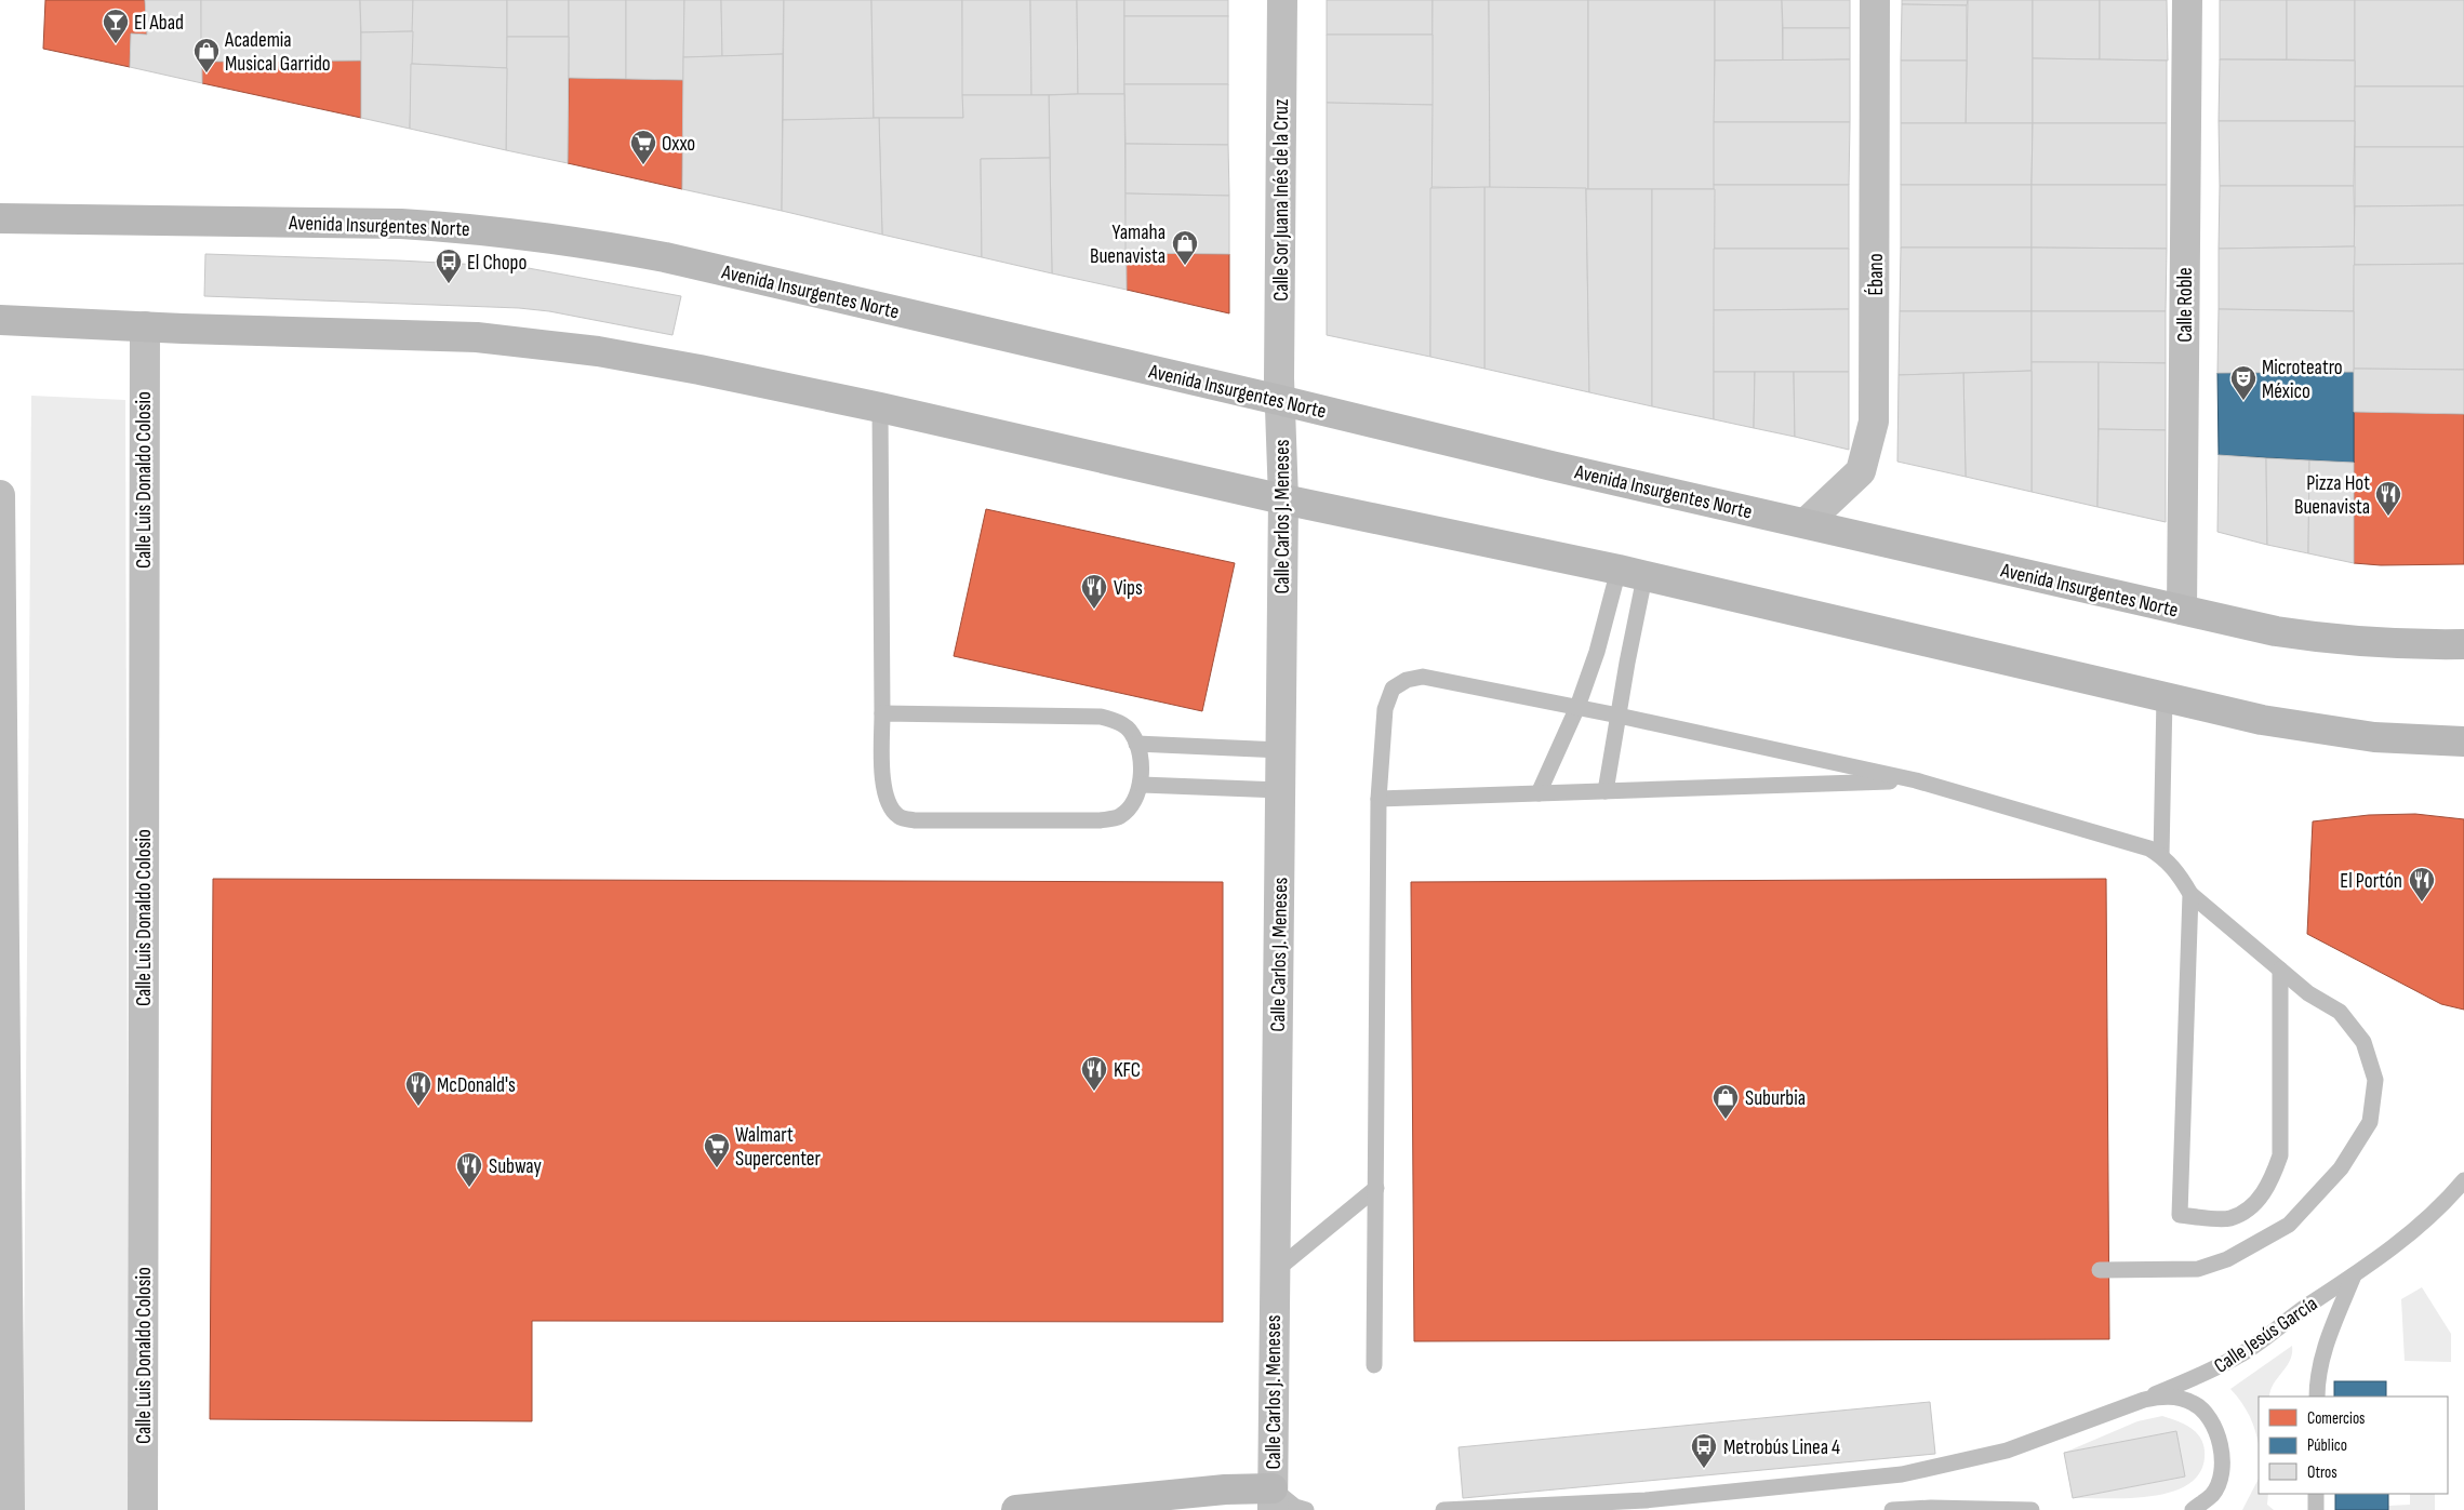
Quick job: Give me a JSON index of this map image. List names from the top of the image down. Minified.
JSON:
{"streets":{"main road":["Avenida Insurgentes Norte"],"street":["Calle Sor Juana Inés de la Cruz","Ébano","Calle Roble","Calle Luis Donaldo Colosio","Calle Carlos J. Meneses"],"lane":["Calle Jesús García"]},"crossings":[["Calle Sor Juana Inés de la Cruz","Avenida Insurgentes Norte"],["Calle Sor Juana Inés de la Cruz","Calle Carlos J. Meneses"],["Avenida Insurgentes Norte","Ébano"],["Avenida Insurgentes Norte","Calle Roble"],["Avenida Insurgentes Norte","Calle Carlos J. Meneses"]],"places":{"bar":["El Abad"],"shop":["Academia Musical Garrido","Yamaha Buenavista","Suburbia"],"supermarket":["Oxxo","Walmart Supercenter"],"bus stop":["El Chopo","Metrobús Linea 4"],"theatre":["Microteatro México"],"restaurant":["Pizza Hot Buenavista","Vips","El Portón","KFC","McDonald's","Subway"]},"legend":["Comercios","Público","Otros"]}
